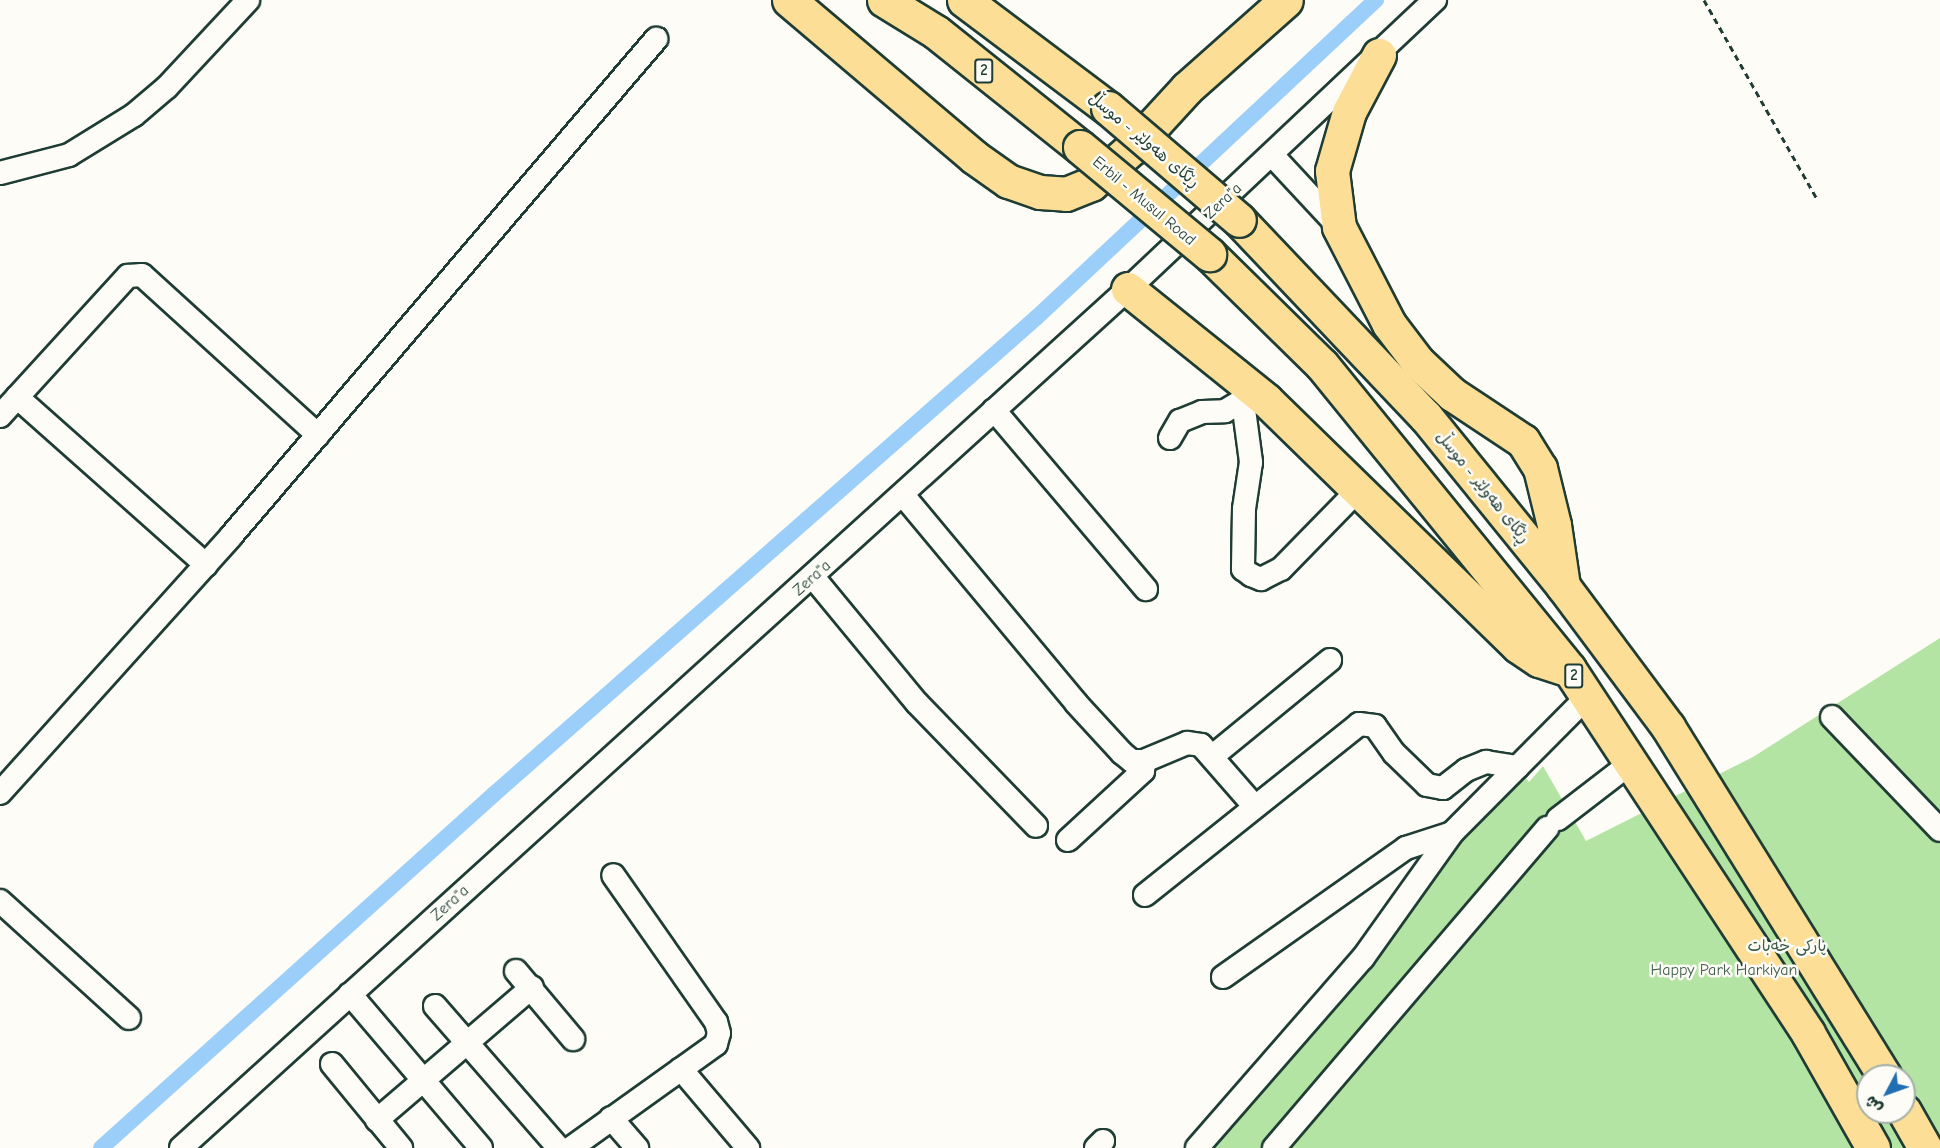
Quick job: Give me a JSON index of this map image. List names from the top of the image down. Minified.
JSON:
{"streets":{"highway":["2","ڕێگای هەولێر - موسڵ","Erbil - Musul Road"],"street":["Zera\"a"]},"crossings":[["2","Erbil - Musul Road"]],"parks":["پارکی خەبات","Happy Park Harkiyan"],"north":"bottom left"}
